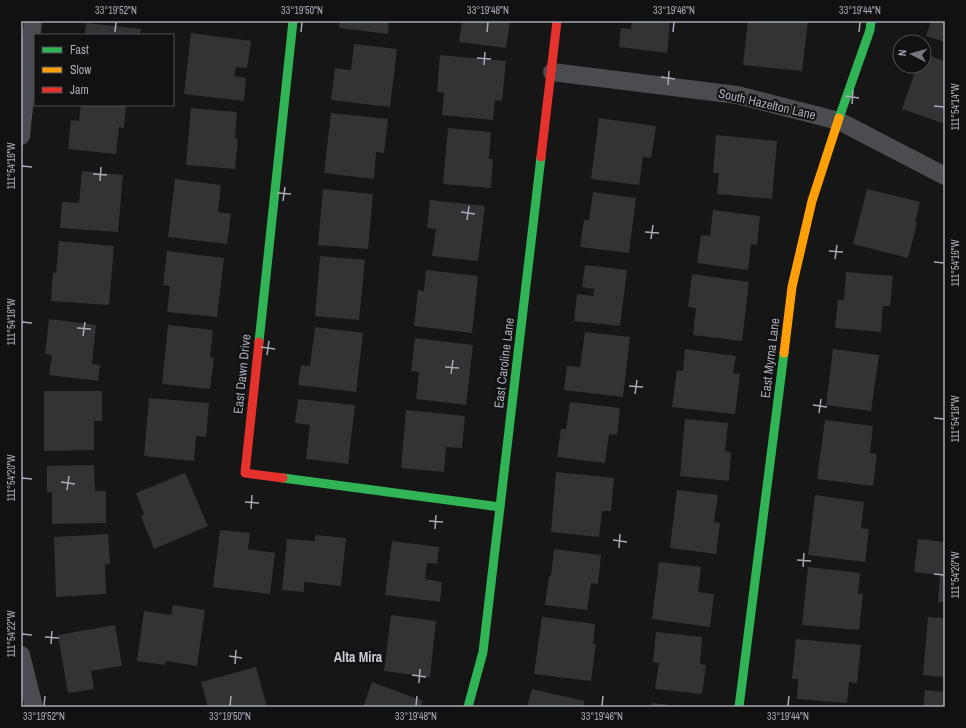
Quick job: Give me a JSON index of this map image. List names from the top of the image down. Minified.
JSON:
{"streets":{"street":["South Hazelton Lane","East Myrna Lane","East Caroline Lane","East Dawn Drive"]},"crossings":[["South Hazelton Lane","East Myrna Lane"],["South Hazelton Lane","East Caroline Lane"],["East Caroline Lane","East Dawn Drive"]],"districts":["Alta Mira"],"legend":["Fast","Slow","Jam"],"north":"left","coordinates":["33°19'52\"N","33°19'50\"N","33°19'48\"N","33°19'46\"N","33°19'44\"N","111°54'14\"W","111°54'16\"W","111°54'18\"W","111°54'20\"W","111°54'22\"W"]}
